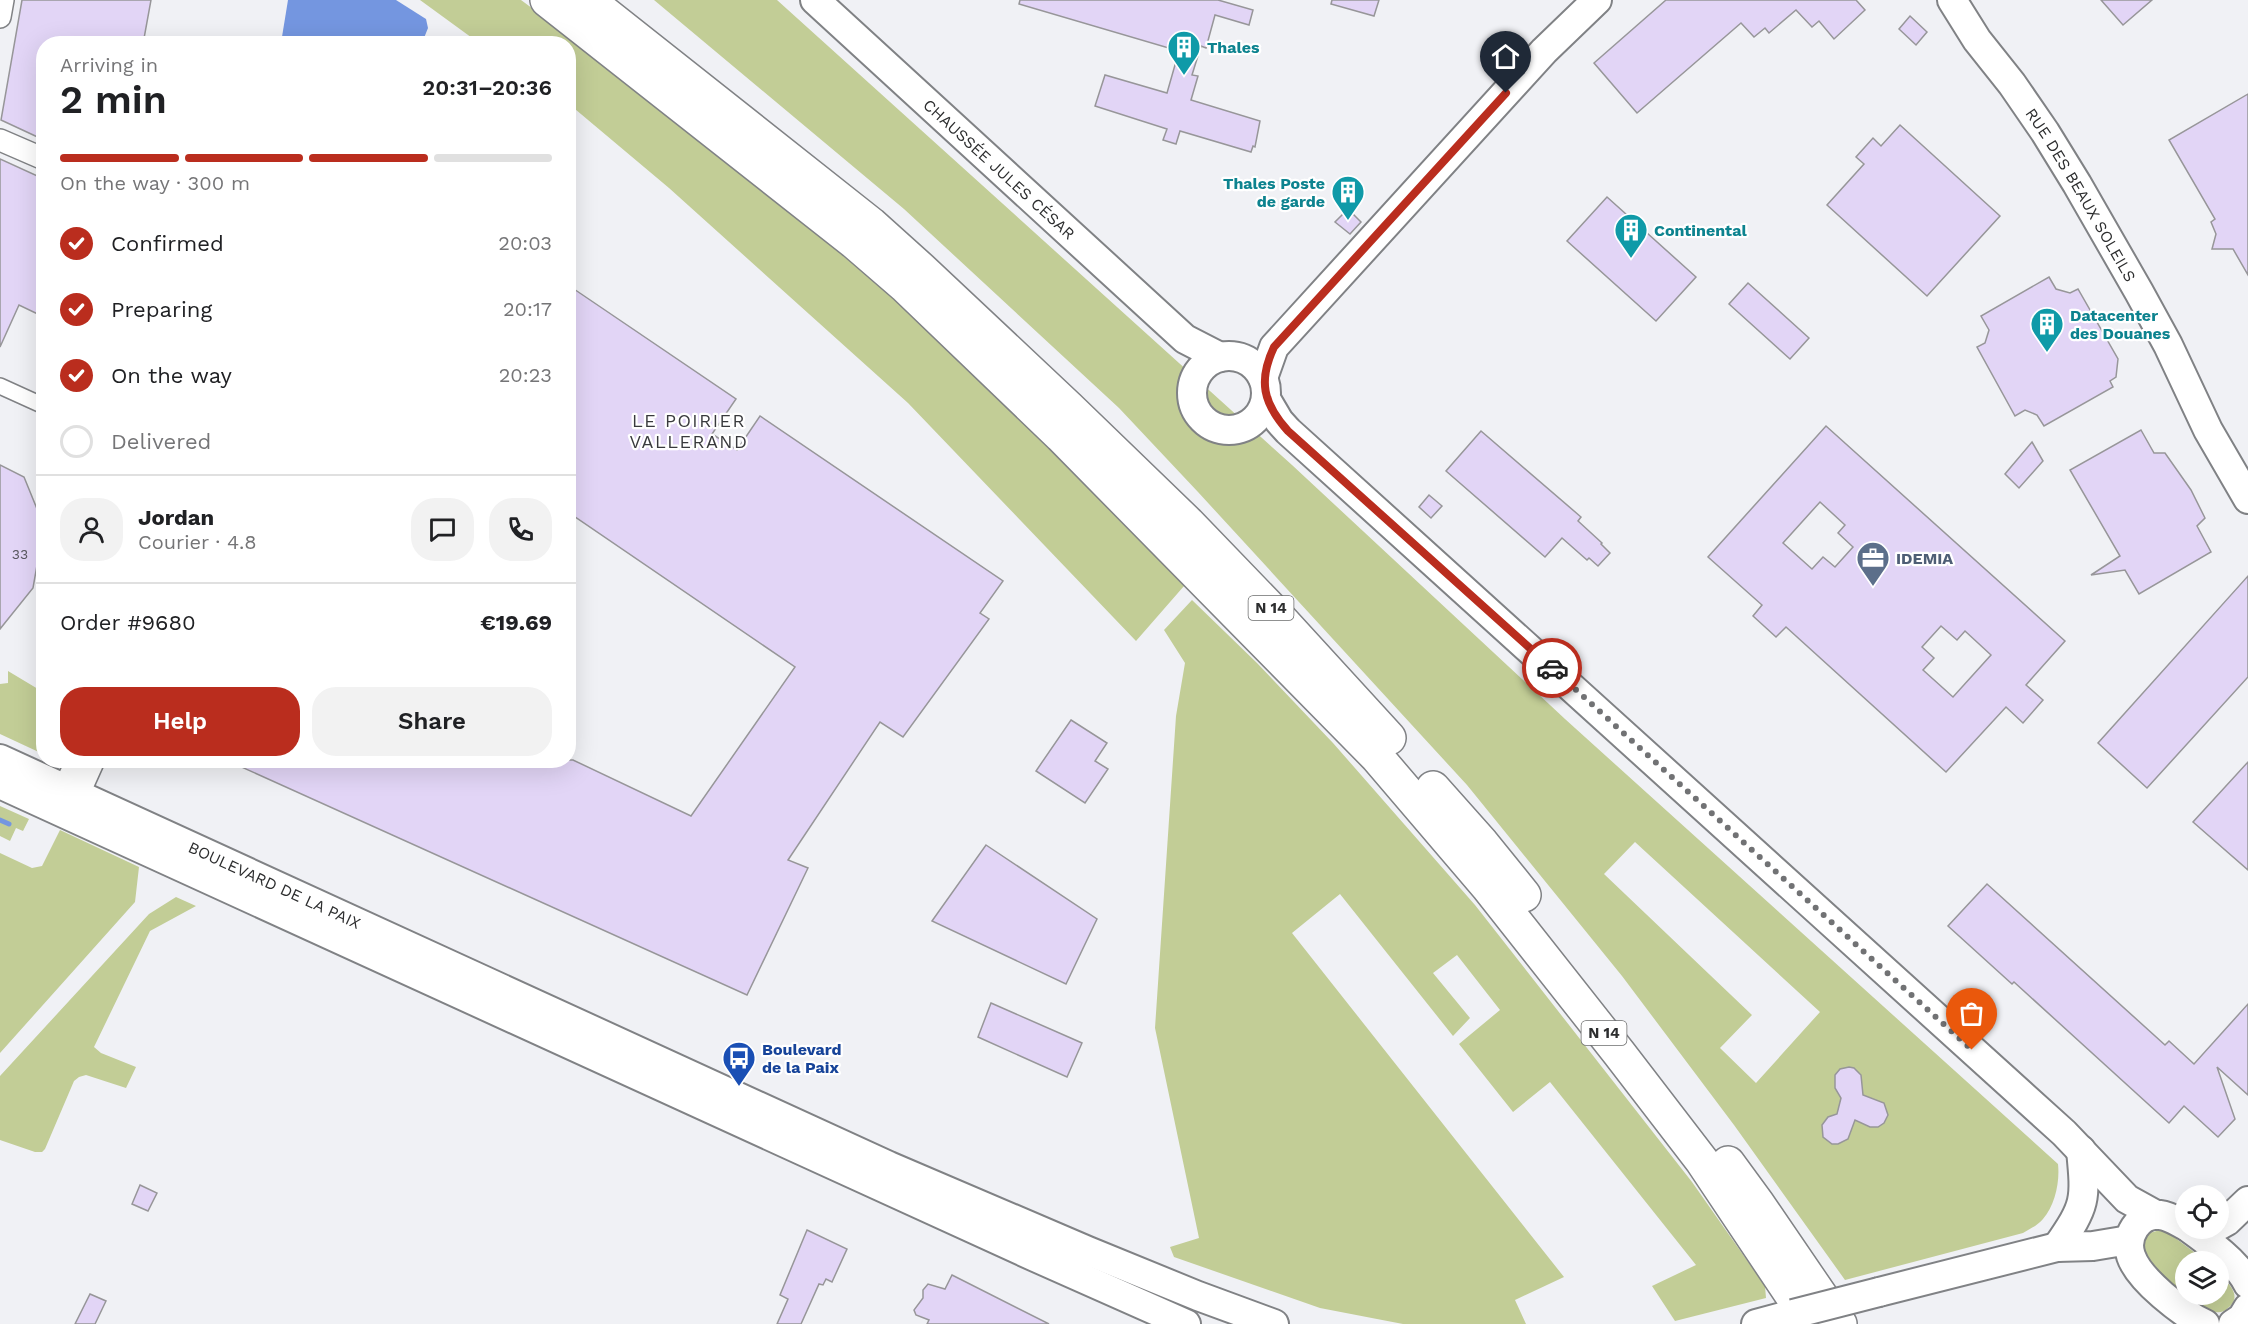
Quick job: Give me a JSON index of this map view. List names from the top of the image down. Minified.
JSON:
{"streets":{"highway":["N 14"],"main road":["CHAUSSÉE JULES CÉSAR","RUE DES BEAUX SOLEILS","BOULEVARD DE LA PAIX"]},"districts":["LE POIRIER VALLERAND"],"places":{"building":["Thales","Thales Poste de garde","Continental","Datacenter des Douanes"],"office":["IDEMIA"],"bus stop":["Boulevard de la Paix"]},"house_numbers":["33"],"page":{"heading":["2 min","Arriving in","20:31–20:36"],"panel":["Jordan","Courier · 4.8","Order #9680","€19.69"],"bar":"On the way · 300 m","list":[["Confirmed","20:03"],["Preparing","20:17"],["On the way","20:23"],"Delivered"],"buttons":["Help","Share"]}}
